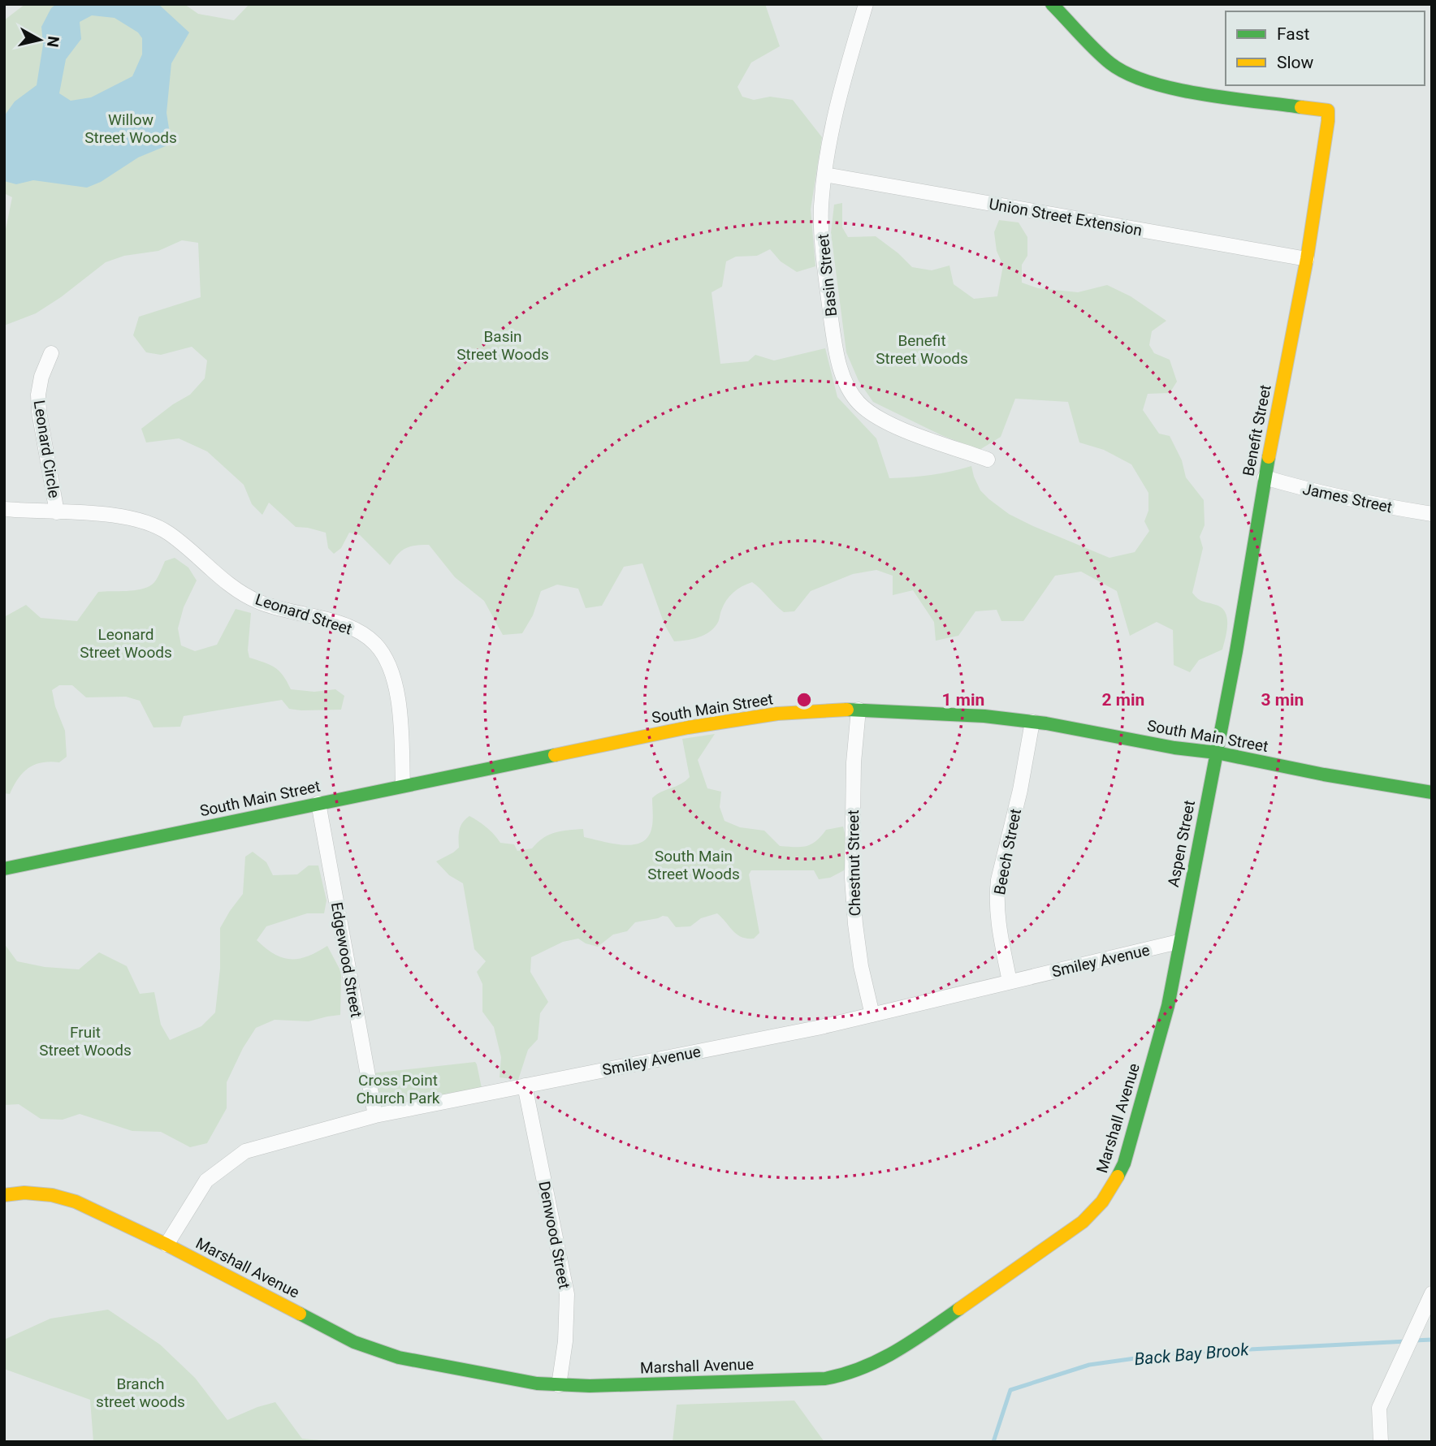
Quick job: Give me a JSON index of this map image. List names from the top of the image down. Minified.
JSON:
{"streets":{"street":["Union Street Extension","Basin Street","Benefit Street","Leonard Circle","James Street","Leonard Street","South Main Street","Aspen Street","Beech Street","Chestnut Street","Edgewood Street","Smiley Avenue","Marshall Avenue","Denwood Street"]},"crossings":[["Union Street Extension","Basin Street"],["Union Street Extension","Benefit Street"],["Benefit Street","James Street"],["Benefit Street","South Main Street"],["Benefit Street","Aspen Street"],["Leonard Circle","Leonard Street"],["Leonard Street","South Main Street"],["South Main Street","Aspen Street"],["South Main Street","Beech Street"],["South Main Street","Chestnut Street"],["South Main Street","Edgewood Street"],["Aspen Street","Smiley Avenue"],["Aspen Street","Marshall Avenue"],["Beech Street","Smiley Avenue"],["Chestnut Street","Smiley Avenue"],["Edgewood Street","Smiley Avenue"],["Smiley Avenue","Marshall Avenue"],["Smiley Avenue","Denwood Street"],["Marshall Avenue","Denwood Street"]],"water":["Back Bay Brook"],"parks":["Willow Street Woods","Basin Street Woods","Benefit Street Woods","Leonard Street Woods","South Main Street Woods","Fruit Street Woods","Cross Point Church Park","Branch street woods"],"legend":["Fast","Slow"],"north":"right","rings":["1 min","2 min","3 min"]}
